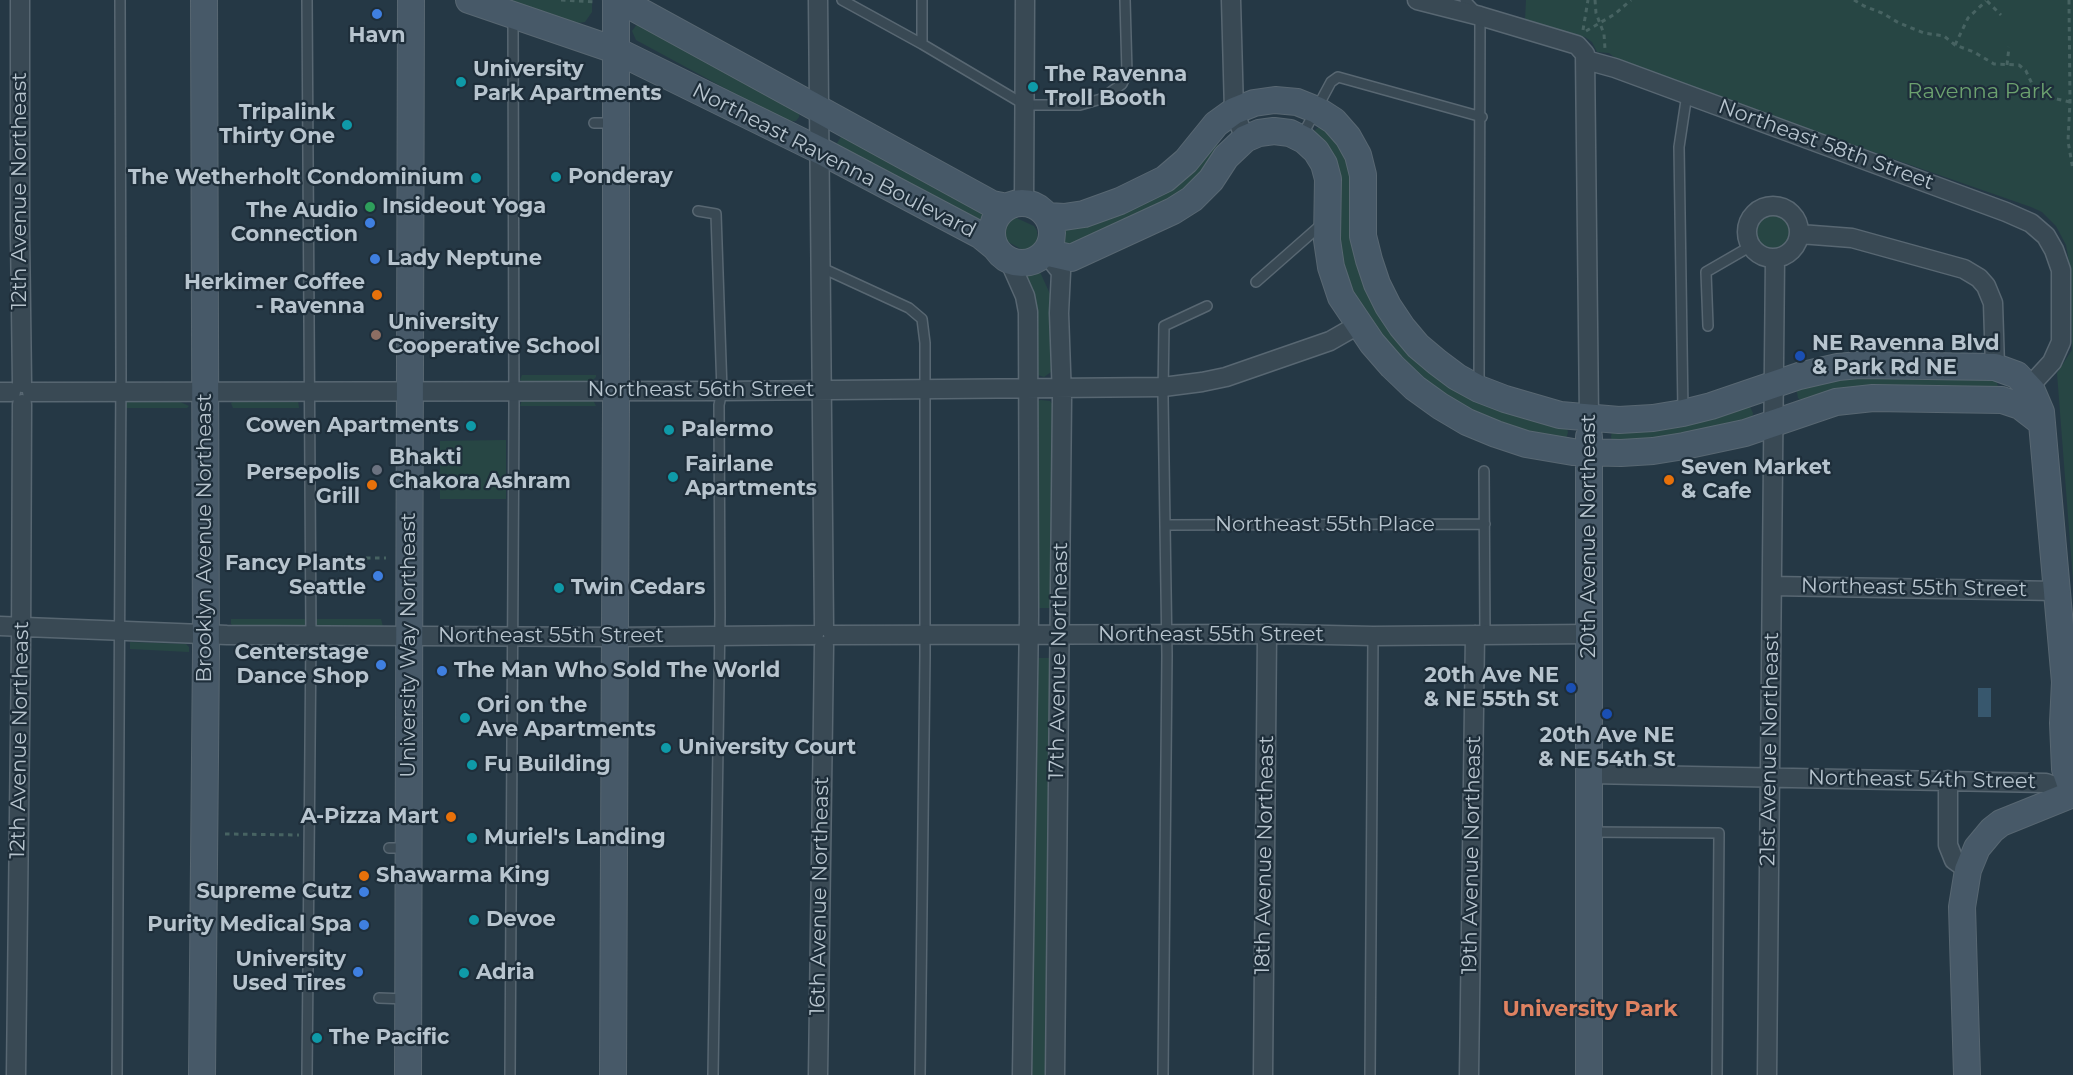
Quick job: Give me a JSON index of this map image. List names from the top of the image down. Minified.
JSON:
{"streets":{"main road":["Northeast Ravenna Boulevard","20th Avenue Northeast","Brooklyn Avenue Northeast","University Way Northeast"],"street":["Northeast 58th Street","12th Avenue Northeast","Northeast 56th Street","Northeast 55th Street","17th Avenue Northeast","21st Avenue Northeast","Northeast 54th Street","18th Avenue Northeast","19th Avenue Northeast","16th Avenue Northeast"],"lane":["Northeast 55th Place"]},"crossings":[["Northeast 58th Street","20th Avenue Northeast"],["Northeast Ravenna Boulevard","17th Avenue Northeast"],["Northeast Ravenna Boulevard","16th Avenue Northeast"],["12th Avenue Northeast","Northeast 56th Street"],["12th Avenue Northeast","Northeast 55th Street"],["Northeast 56th Street","Brooklyn Avenue Northeast"],["Northeast 56th Street","University Way Northeast"],["Northeast 56th Street","17th Avenue Northeast"],["Northeast 56th Street","16th Avenue Northeast"],["Northeast 55th Place","19th Avenue Northeast"],["20th Avenue Northeast","Northeast 55th Street"],["20th Avenue Northeast","Northeast 54th Street"],["Brooklyn Avenue Northeast","Northeast 55th Street"],["Northeast 55th Street","University Way Northeast"],["Northeast 55th Street","17th Avenue Northeast"],["Northeast 55th Street","21st Avenue Northeast"],["Northeast 55th Street","18th Avenue Northeast"],["Northeast 55th Street","19th Avenue Northeast"],["Northeast 55th Street","16th Avenue Northeast"],["21st Avenue Northeast","Northeast 54th Street"]],"districts":["University Park"],"parks":["Ravenna Park"],"places":["Havn","University Park Apartments","The Ravenna Troll Booth","Tripalink Thirty One","Ponderay","The Wetherholt Condominium","Insideout Yoga","The Audio Connection","Lady Neptune","Herkimer Coffee - Ravenna","University Cooperative School","NE Ravenna Blvd & Park Rd NE","Cowen Apartments","Palermo","Bhakti Chakora Ashram","Fairlane Apartments","Seven Market & Cafe","Persepolis Grill","Fancy Plants Seattle","Twin Cedars","Centerstage Dance Shop","The Man Who Sold The World","20th Ave NE & NE 55th St","20th Ave NE & NE 54th St","Ori on the Ave Apartments","University Court","Fu Building","A-Pizza Mart","Muriel's Landing","Shawarma King","Supreme Cutz","Devoe","Purity Medical Spa","University Used Tires","Adria","The Pacific"]}
